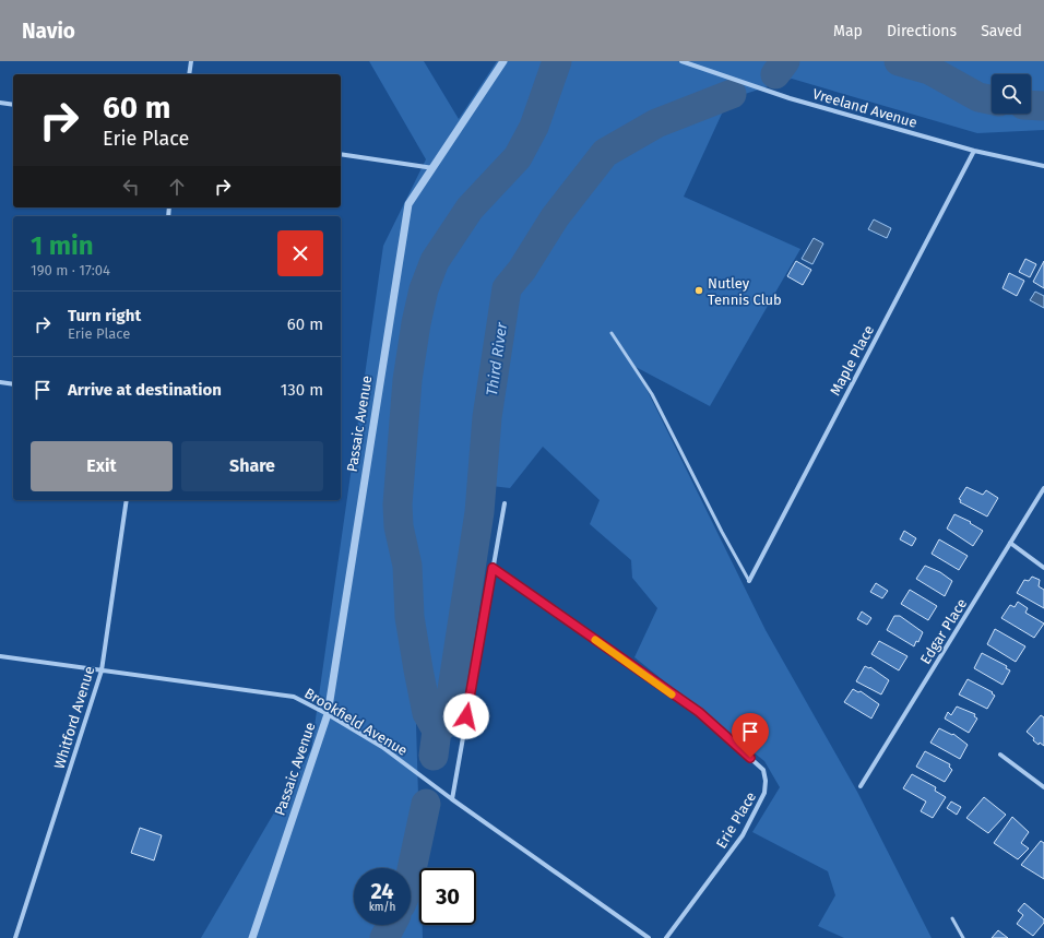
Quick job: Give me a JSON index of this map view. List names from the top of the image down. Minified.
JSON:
{"streets":{"street":["Vreeland Avenue","Maple Place","Passaic Avenue","Edgar Place","Whitford Avenue","Brookfield Avenue","Erie Place"]},"crossings":[["Vreeland Avenue","Maple Place"],["Passaic Avenue","Brookfield Avenue"],["Whitford Avenue","Brookfield Avenue"]],"water":["Third River"],"places":["Nutley Tennis Club"],"page":{"header":"Navio","nav":["Map","Directions","Saved"],"turn":["60 m","Erie Place"],"heading":["1 min","190 m · 17:04"],"list":[{"name":"Turn right","note":"Erie Place","value":"60 m"},{"name":"Arrive at destination","value":"130 m"}],"buttons":["Exit","Share"],"speed":"24 km/h","limit":"30"}}
